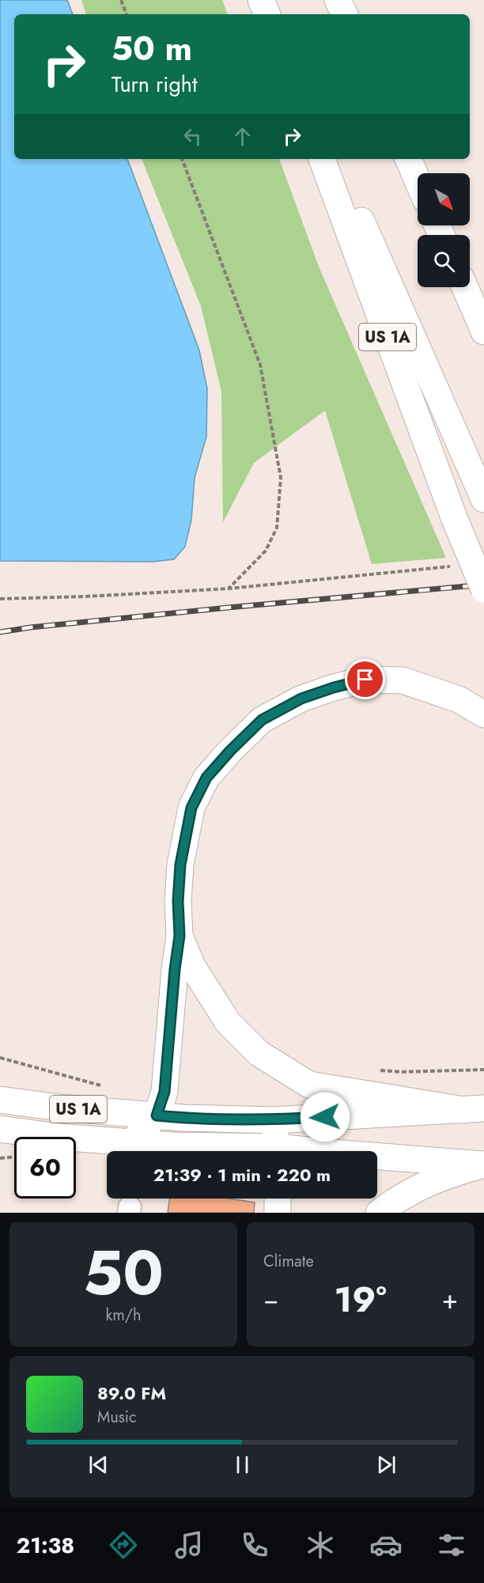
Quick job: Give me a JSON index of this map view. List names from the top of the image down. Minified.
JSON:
{"streets":{"main road":["US 1A"]},"north":"bottom right","page":{"turn":["50 m","Turn right"],"limit":"60","trip":"21:39 · 1 min · 220 m","tile":[["50","km/h"],"Climate"],"heat":["−","19°","+"],"song":["89.0 FM","Music"],"tabs":"21:38"}}
